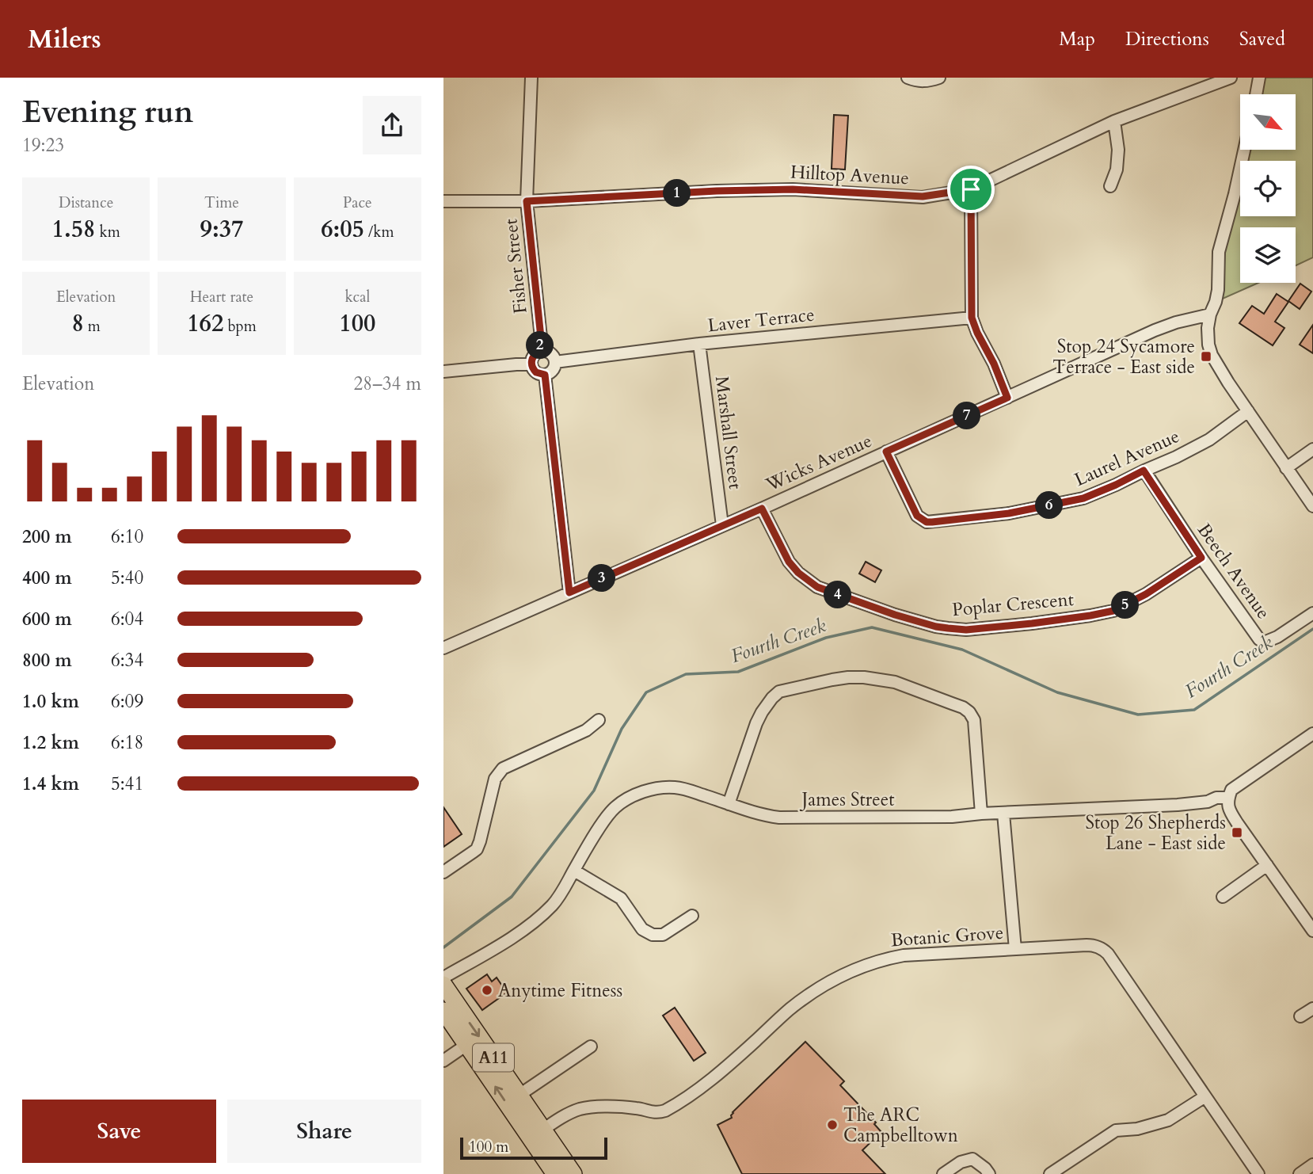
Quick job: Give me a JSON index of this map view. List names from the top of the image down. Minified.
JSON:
{"streets":{"main road":["A11"],"street":["Hilltop Avenue","Fisher Street","Laver Terrace","Marshall Street","Laurel Avenue","Wicks Avenue","Beech Avenue","Poplar Crescent","James Street","Botanic Grove"]},"crossings":[["Hilltop Avenue","Fisher Street"],["Fisher Street","Laver Terrace"],["Laver Terrace","Marshall Street"],["Marshall Street","Wicks Avenue"],["Laurel Avenue","Wicks Avenue"],["Laurel Avenue","Beech Avenue"],["Wicks Avenue","Poplar Crescent"],["Beech Avenue","Poplar Crescent"],["Botanic Grove","A11"]],"water":["Fourth Creek"],"places":{"transit":["Stop 24 Sycamore Terrace - East side","Stop 26 Shepherds Lane - East side"],"other":["Anytime Fitness","The ARC Campbelltown"]},"scale_bar":"100 m","north":"bottom right","page":{"header":"Milers","nav":["Map","Directions","Saved"],"heading":["Evening run","19:23"],"stats":[["Distance","1.58 km"],["Time","9:37"],["Pace","6:05 /km"],["Elevation","8 m"],["Heart rate","162 bpm"],["kcal","100"]],"pins":["1","2","7","6","3","4","5"],"chart":["Elevation","28–34 m"],"list":[{"name":"200 m","note":"6:10"},{"name":"400 m","note":"5:40"},{"name":"600 m","note":"6:04"},{"name":"800 m","note":"6:34"},{"name":"1.0 km","note":"6:09"},{"name":"1.2 km","note":"6:18"},{"name":"1.4 km","note":"5:41"}],"buttons":["Save","Share"],"scale":"100 m"}}
